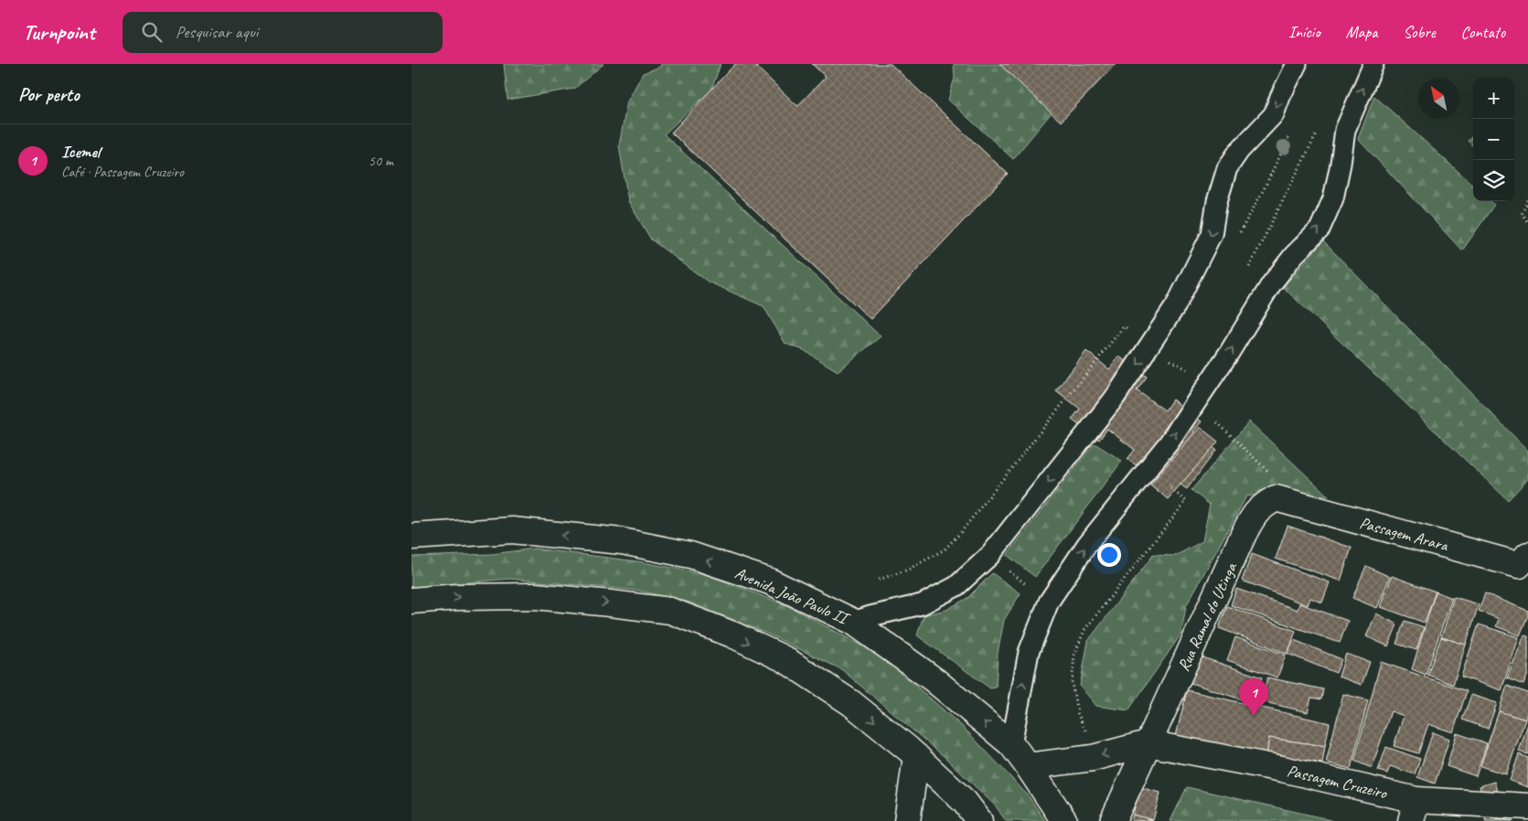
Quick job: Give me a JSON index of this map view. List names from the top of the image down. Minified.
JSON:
{"streets":{"main road":["Passagem Arara","Avenida João Paulo II","Rua Ramal do Utinga","Passagem Cruzeiro"]},"crossings":[["Passagem Arara","Rua Ramal do Utinga"],["Rua Ramal do Utinga","Passagem Cruzeiro"]],"north":"top left","page":{"header":"Turnpoint","search":"Pesquisar aqui","nav":["Início","Mapa","Sobre","Contato"],"heading":"Por perto","map_buttons":["+","−"],"list":[{"mark":"1","name":"Icemel","note":"Café · Passagem Cruzeiro","value":"50 m"}],"pins":"1"}}
